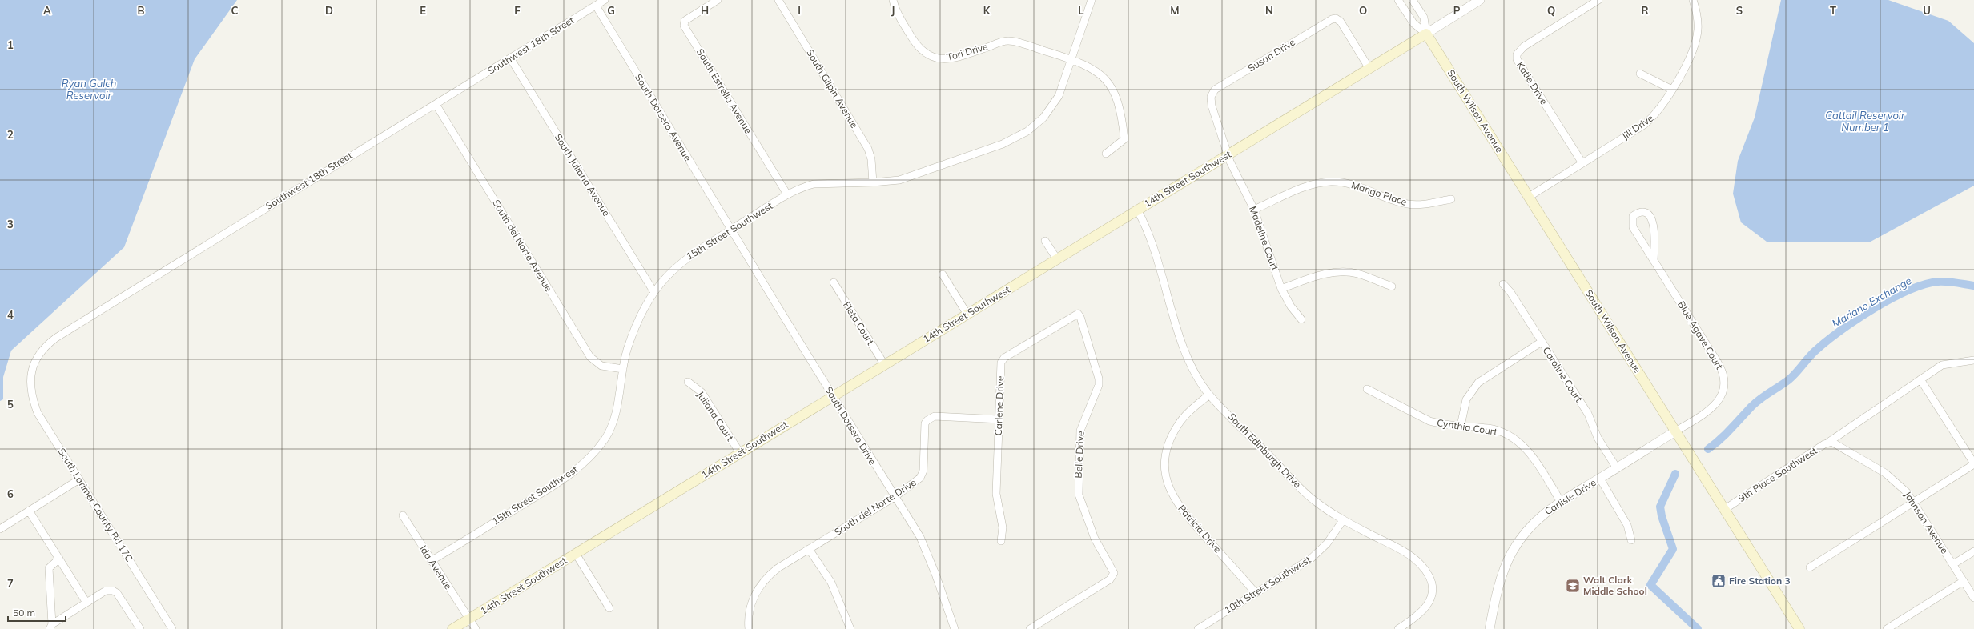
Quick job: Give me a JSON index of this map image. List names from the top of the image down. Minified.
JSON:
{"streets":{"main road":["South Wilson Avenue","14th Street Southwest"],"street":["Southwest 18th Street","Tori Drive","Susan Drive","Katie Drive","South Gilpin Avenue","South Estrella Avenue","South Dotsero Avenue","Jill Drive","South Juliana Avenue","Mango Place","15th Street Southwest","Madeline Court","South del Norte Avenue","Fleta Court","Blue Agave Court","Caroline Court","Carlene Drive","Juliana Court","South Dotsero Drive","Cynthia Court","South Edinburgh Drive","Belle Drive","9th Place Southwest","Carlisle Drive","South Larimer County Rd 17C","South del Norte Drive","Johnson Avenue","Patricia Drive","Ida Avenue","10th Street Southwest"]},"crossings":[["Southwest 18th Street","South Dotsero Avenue"],["Southwest 18th Street","South Juliana Avenue"],["Southwest 18th Street","South del Norte Avenue"],["Southwest 18th Street","South Larimer County Rd 17C"],["Tori Drive","15th Street Southwest"],["Susan Drive","14th Street Southwest"],["Susan Drive","Madeline Court"],["Katie Drive","Jill Drive"],["South Gilpin Avenue","15th Street Southwest"],["South Estrella Avenue","15th Street Southwest"],["South Wilson Avenue","Jill Drive"],["South Wilson Avenue","14th Street Southwest"],["South Wilson Avenue","Blue Agave Court"],["South Wilson Avenue","9th Place Southwest"],["South Wilson Avenue","Carlisle Drive"],["South Dotsero Avenue","15th Street Southwest"],["South Dotsero Avenue","South Dotsero Drive"],["South Juliana Avenue","15th Street Southwest"],["14th Street Southwest","Madeline Court"],["14th Street Southwest","Fleta Court"],["14th Street Southwest","Juliana Court"],["14th Street Southwest","South Dotsero Drive"],["14th Street Southwest","South Edinburgh Drive"],["14th Street Southwest","Ida Avenue"],["Mango Place","Madeline Court"],["15th Street Southwest","South del Norte Avenue"],["15th Street Southwest","South Dotsero Drive"],["15th Street Southwest","Ida Avenue"],["Blue Agave Court","Carlisle Drive"],["Caroline Court","Carlisle Drive"],["Carlene Drive","Belle Drive"],["Carlene Drive","South del Norte Drive"],["South Dotsero Drive","South del Norte Drive"],["Cynthia Court","Carlisle Drive"],["South Edinburgh Drive","Patricia Drive"],["South Edinburgh Drive","10th Street Southwest"],["9th Place Southwest","Johnson Avenue"],["Patricia Drive","10th Street Southwest"]],"water":["Ryan Gulch Reservoir","Cattail Reservoir Number 1","Mariano Exchange"],"places":{"public building":["Fire Station 3"],"school or university":["Walt Clark Middle School"]},"scale_bar":"50 m","grid":{"columns":["A","B","C","D","E","F","G","H","I","J","K","L","M","N","O","P","Q","R","S","T","U"],"rows":["1","2","3","4","5","6","7"]}}
